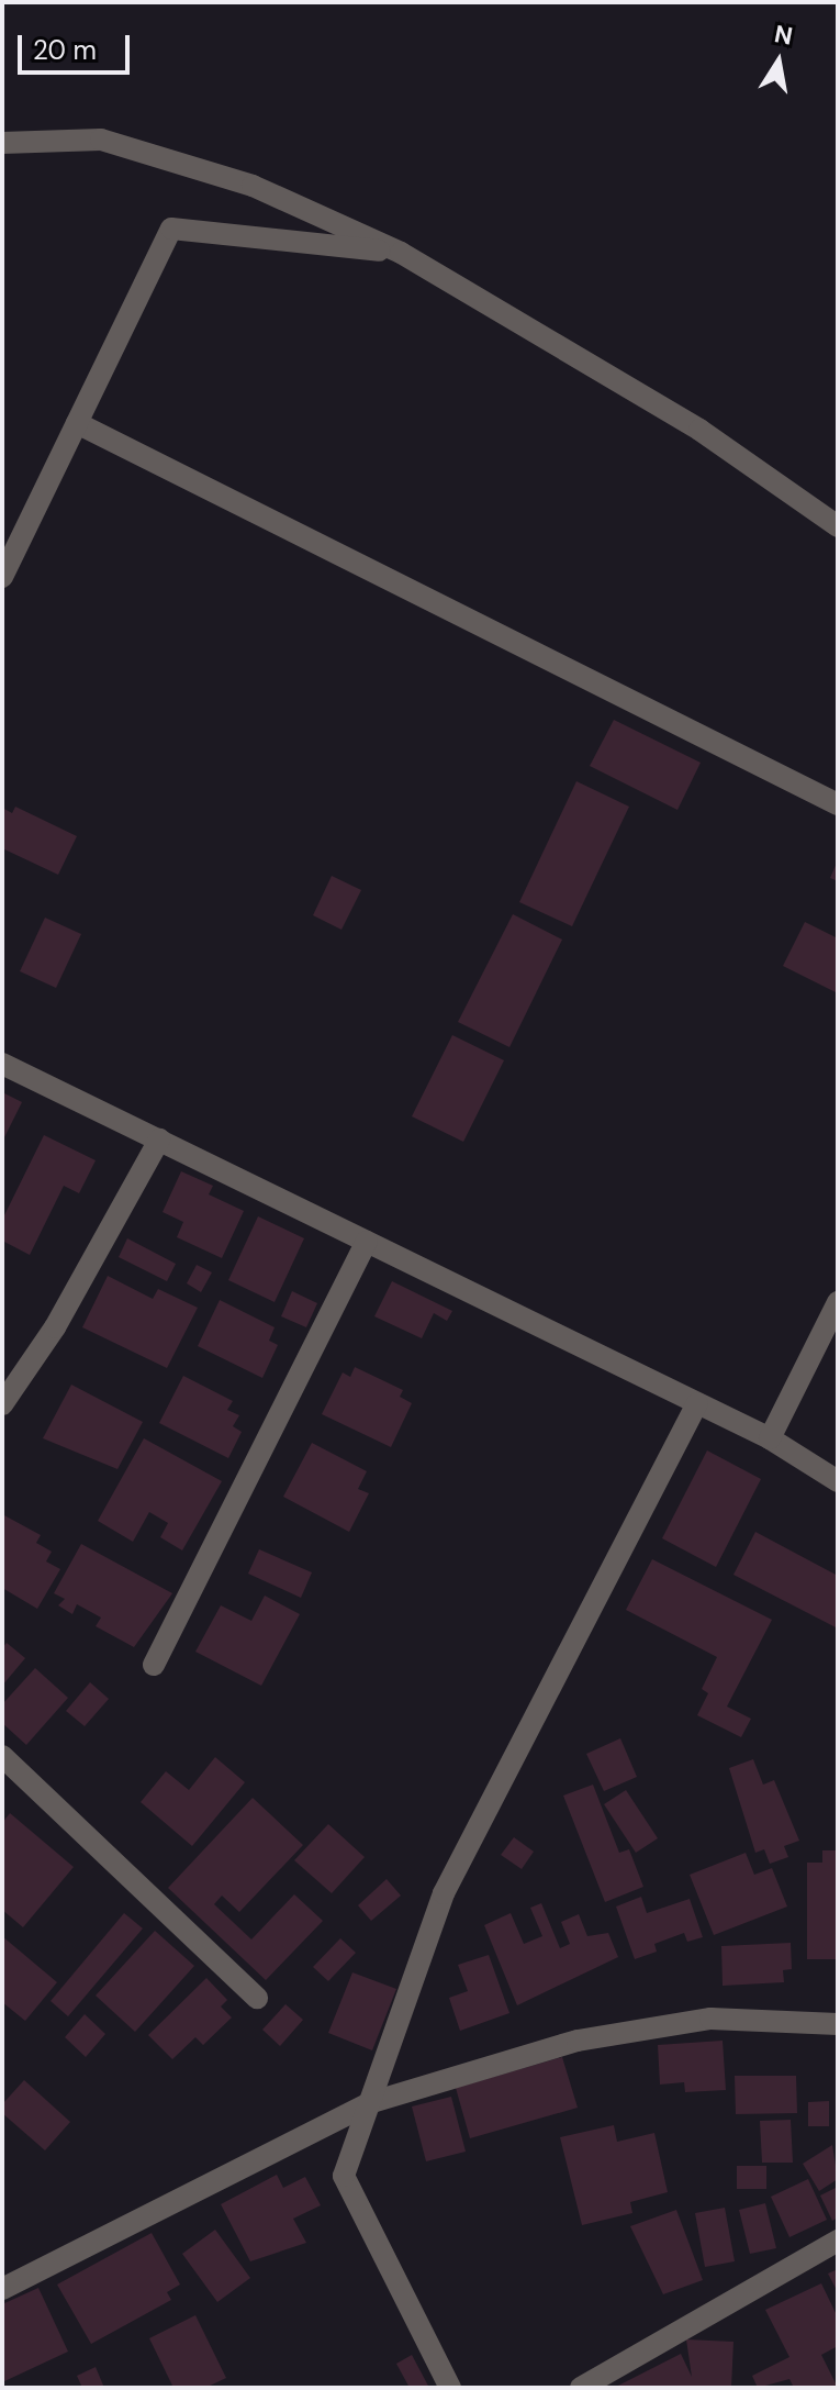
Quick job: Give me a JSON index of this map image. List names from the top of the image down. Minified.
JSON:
{"scale_bar":"20 m","north":"top"}
